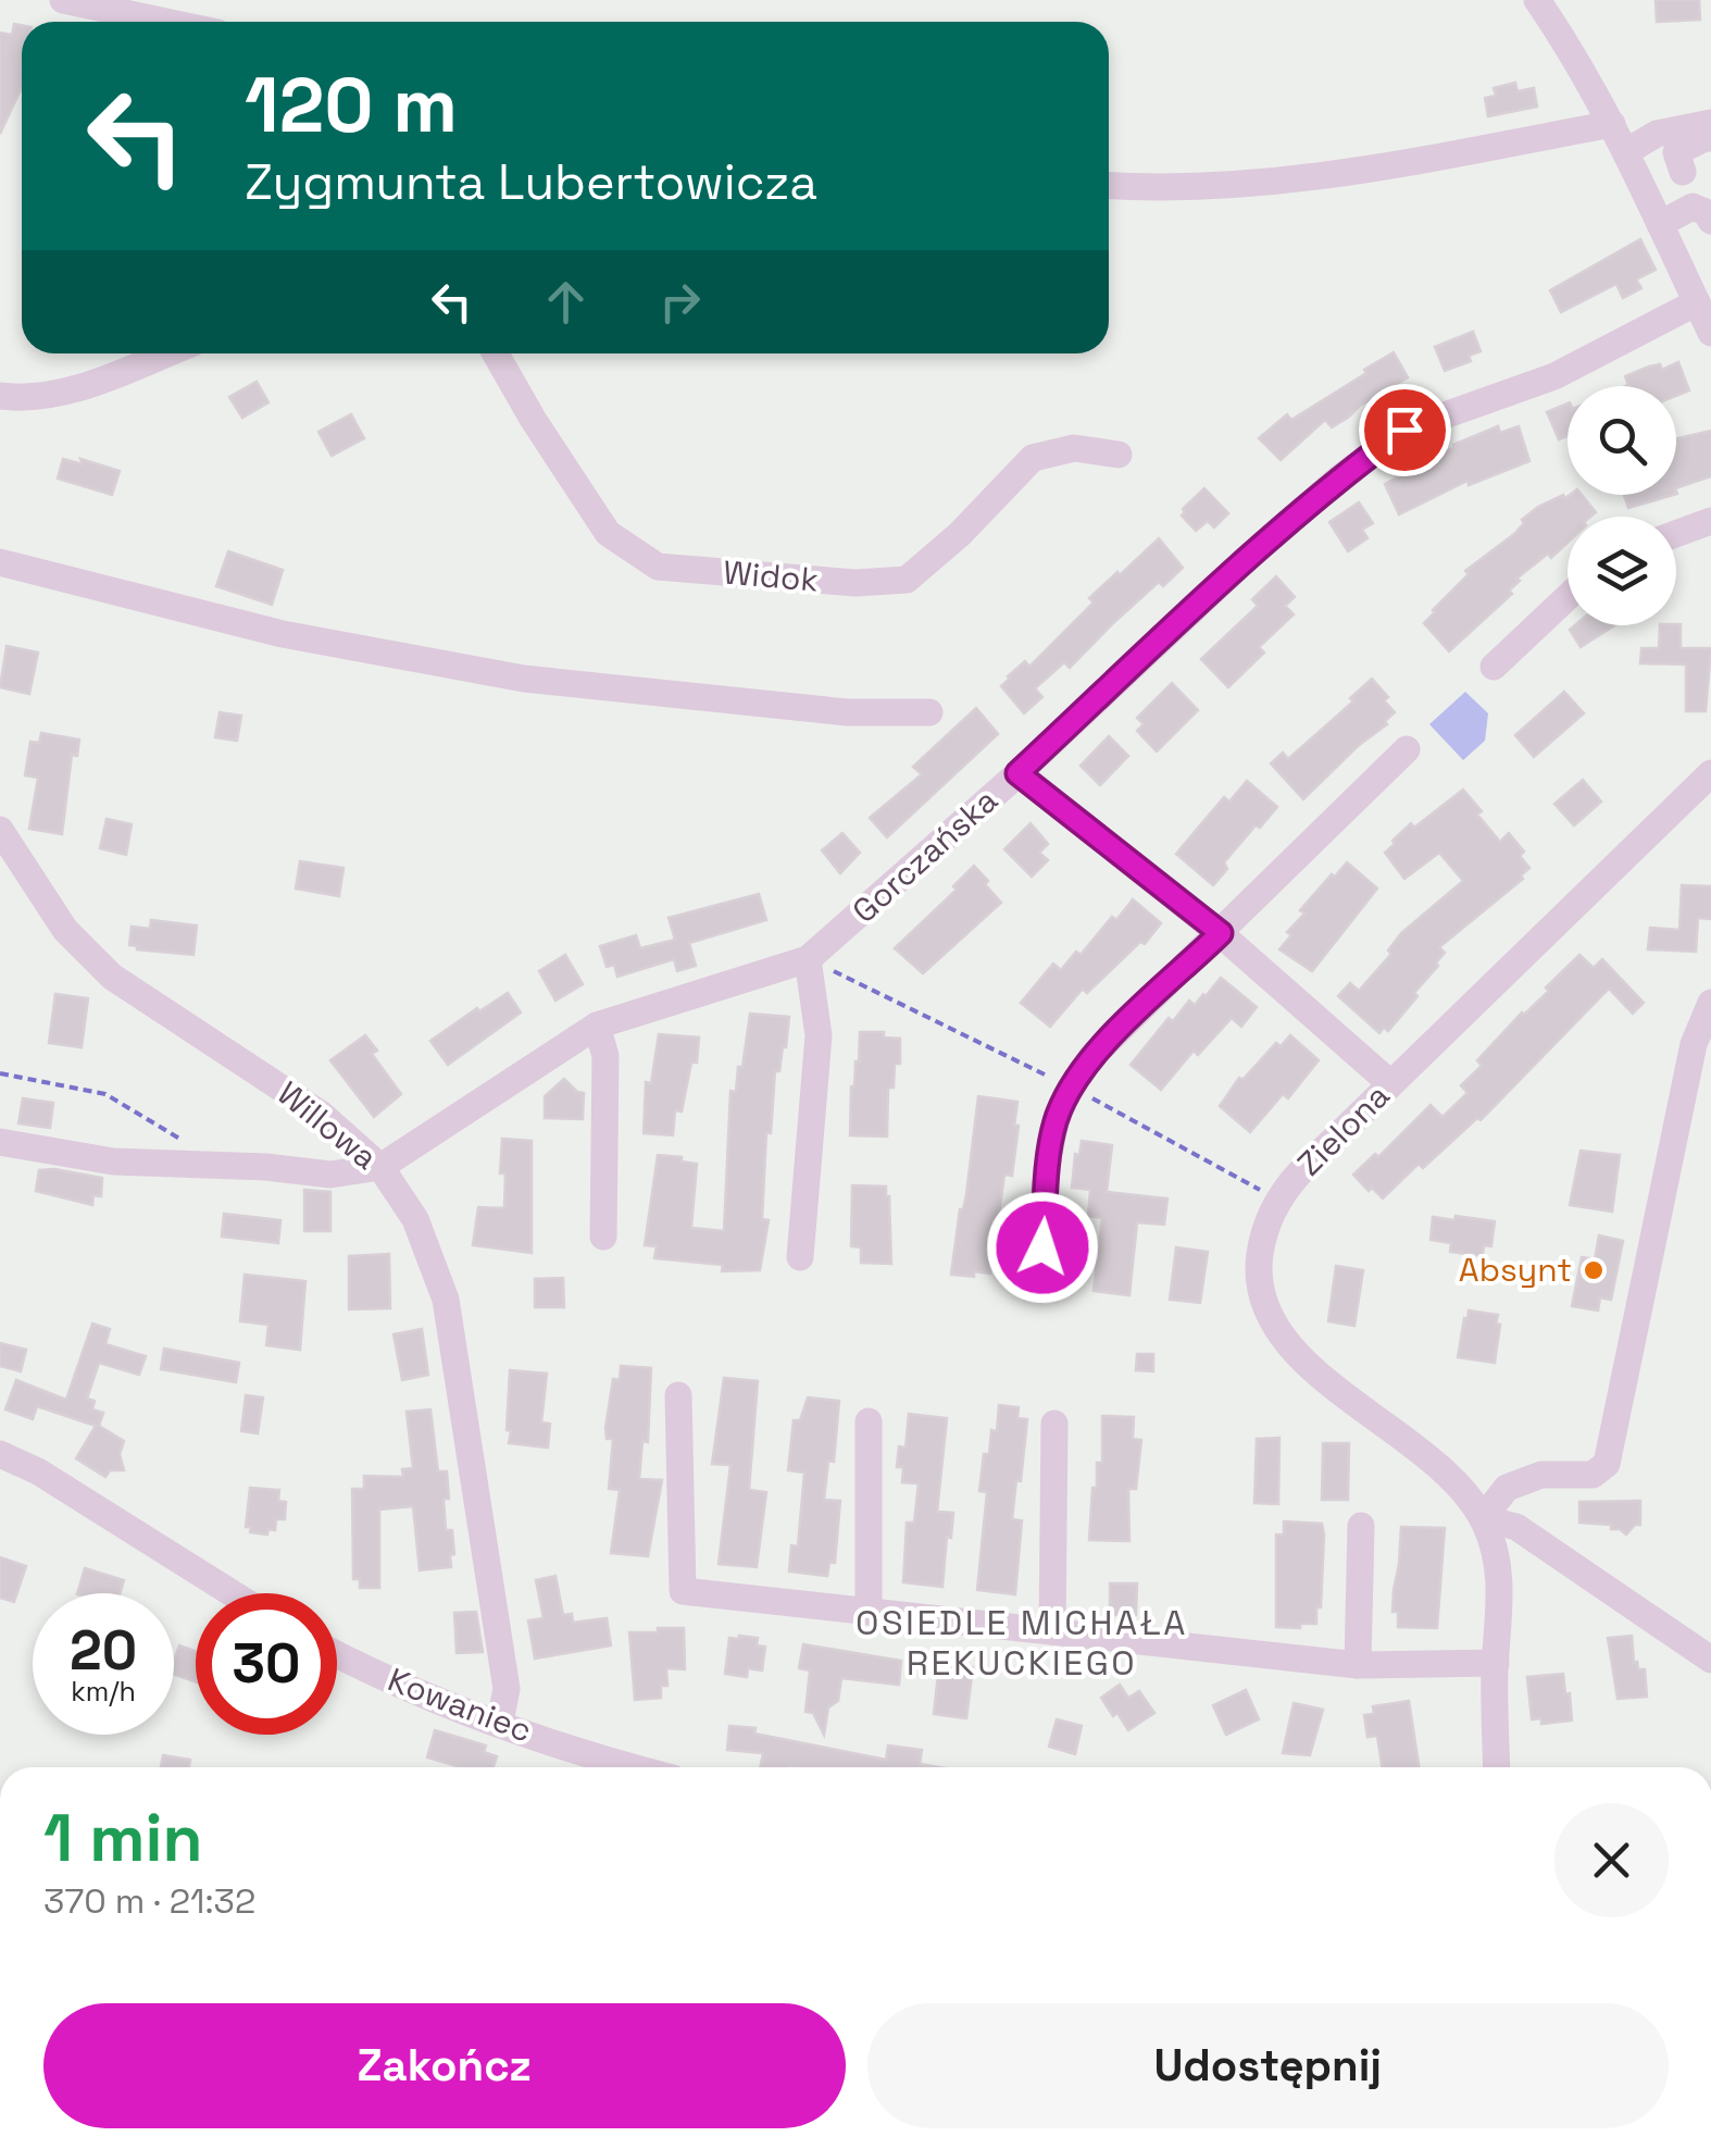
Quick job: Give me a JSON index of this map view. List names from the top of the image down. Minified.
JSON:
{"streets":{"street":["Widok","Gorczańska","Willowa","Zielona","Kowaniec"]},"crossings":[["Gorczańska","Willowa"],["Willowa","Kowaniec"]],"districts":["OSIEDLE MICHAŁA REKUCKIEGO"],"places":["Absynt"],"page":{"turn":["120 m","Zygmunta Lubertowicza"],"speed":"20 km/h","limit":"30","heading":["1 min","370 m · 21:32"],"buttons":["Zakończ","Udostępnij"]}}
